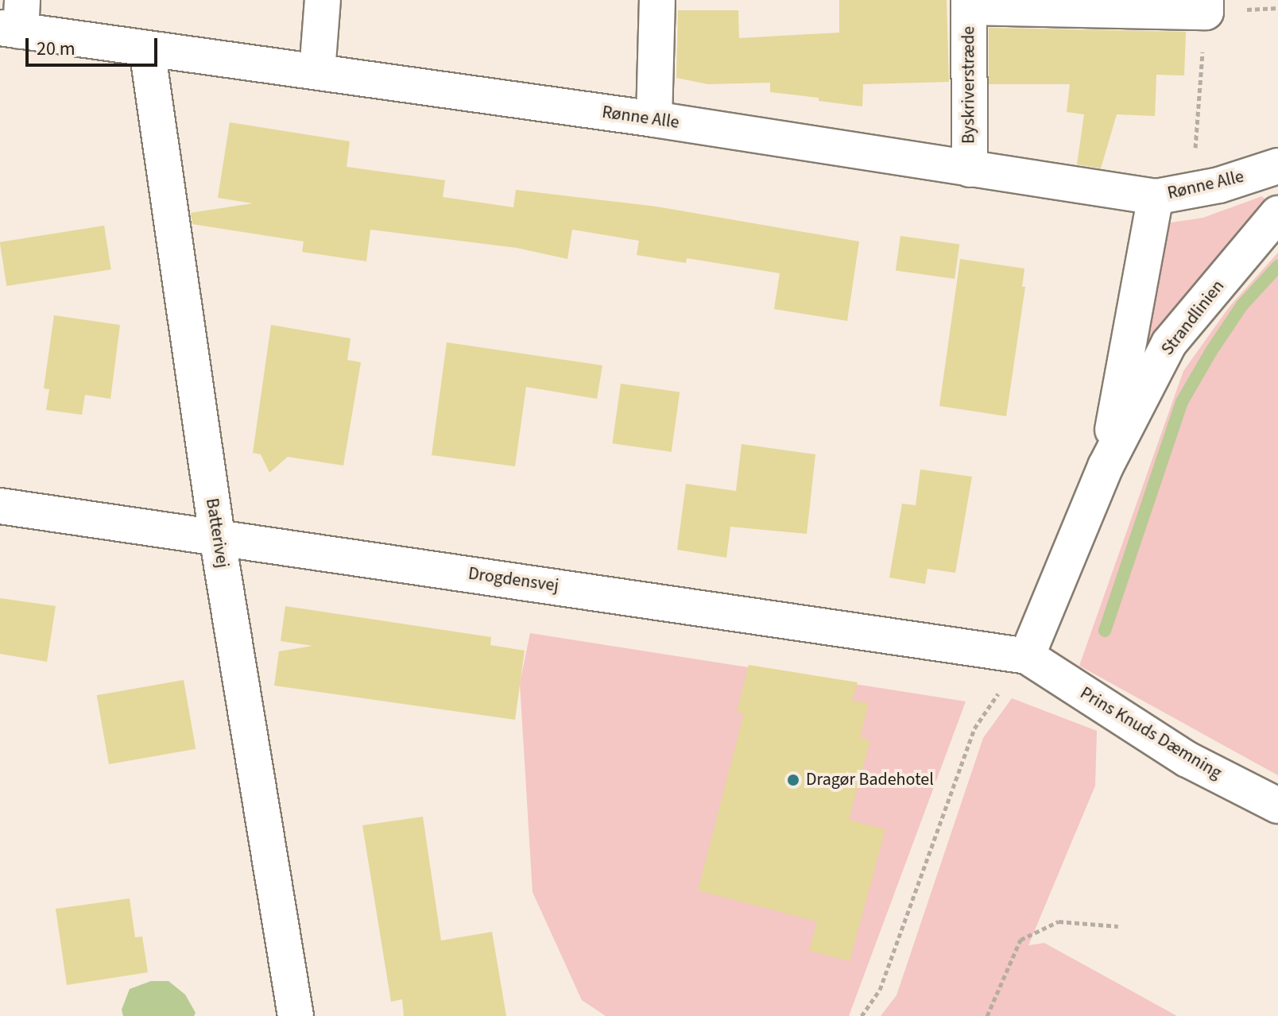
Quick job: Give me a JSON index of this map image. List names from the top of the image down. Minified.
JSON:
{"streets":{"street":["Byskriverstræde","Rønne Alle","Strandlinien","Batterivej","Drogdensvej","Prins Knuds Dæmning"]},"crossings":[["Byskriverstræde","Rønne Alle"],["Rønne Alle","Strandlinien"],["Rønne Alle","Batterivej"],["Strandlinien","Drogdensvej"],["Strandlinien","Prins Knuds Dæmning"],["Batterivej","Drogdensvej"],["Drogdensvej","Prins Knuds Dæmning"]],"places":["Dragør Badehotel"],"scale_bar":"20 m"}
